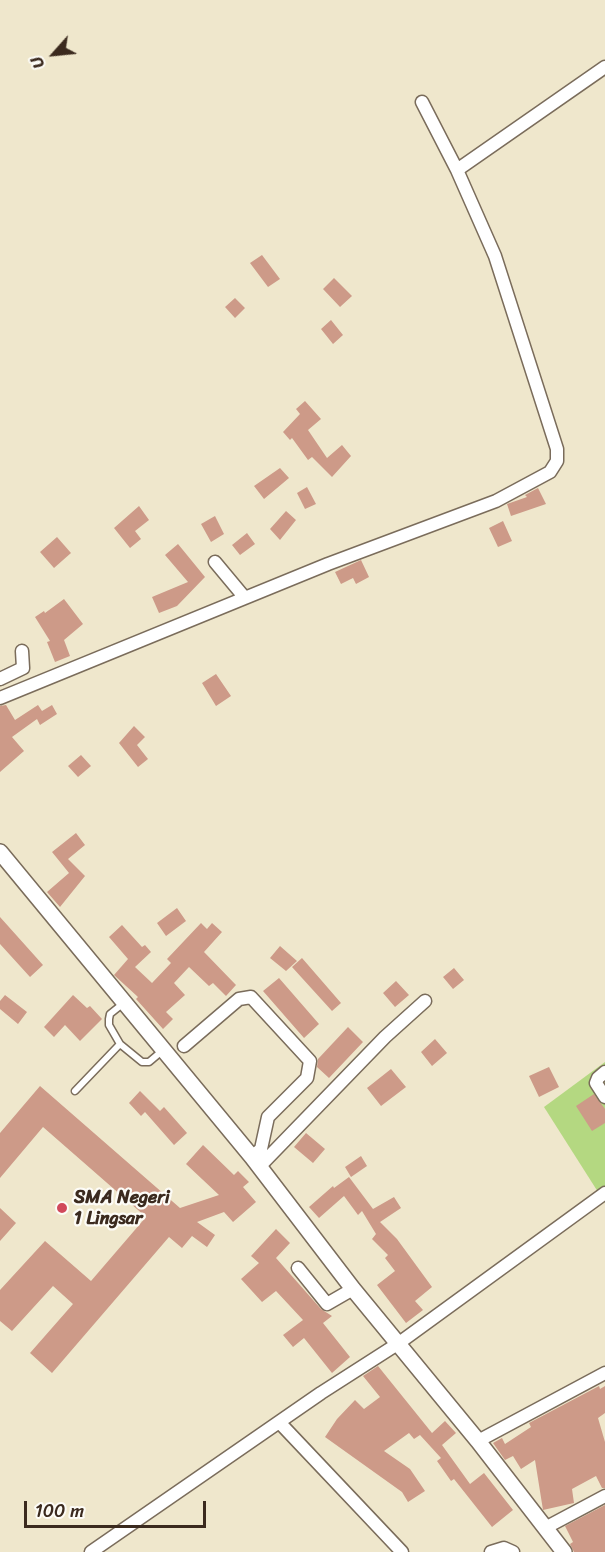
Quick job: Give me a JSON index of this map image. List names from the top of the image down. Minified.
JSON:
{"places":["SMA Negeri 1 Lingsar"],"scale_bar":"100 m","north":"bottom left"}
